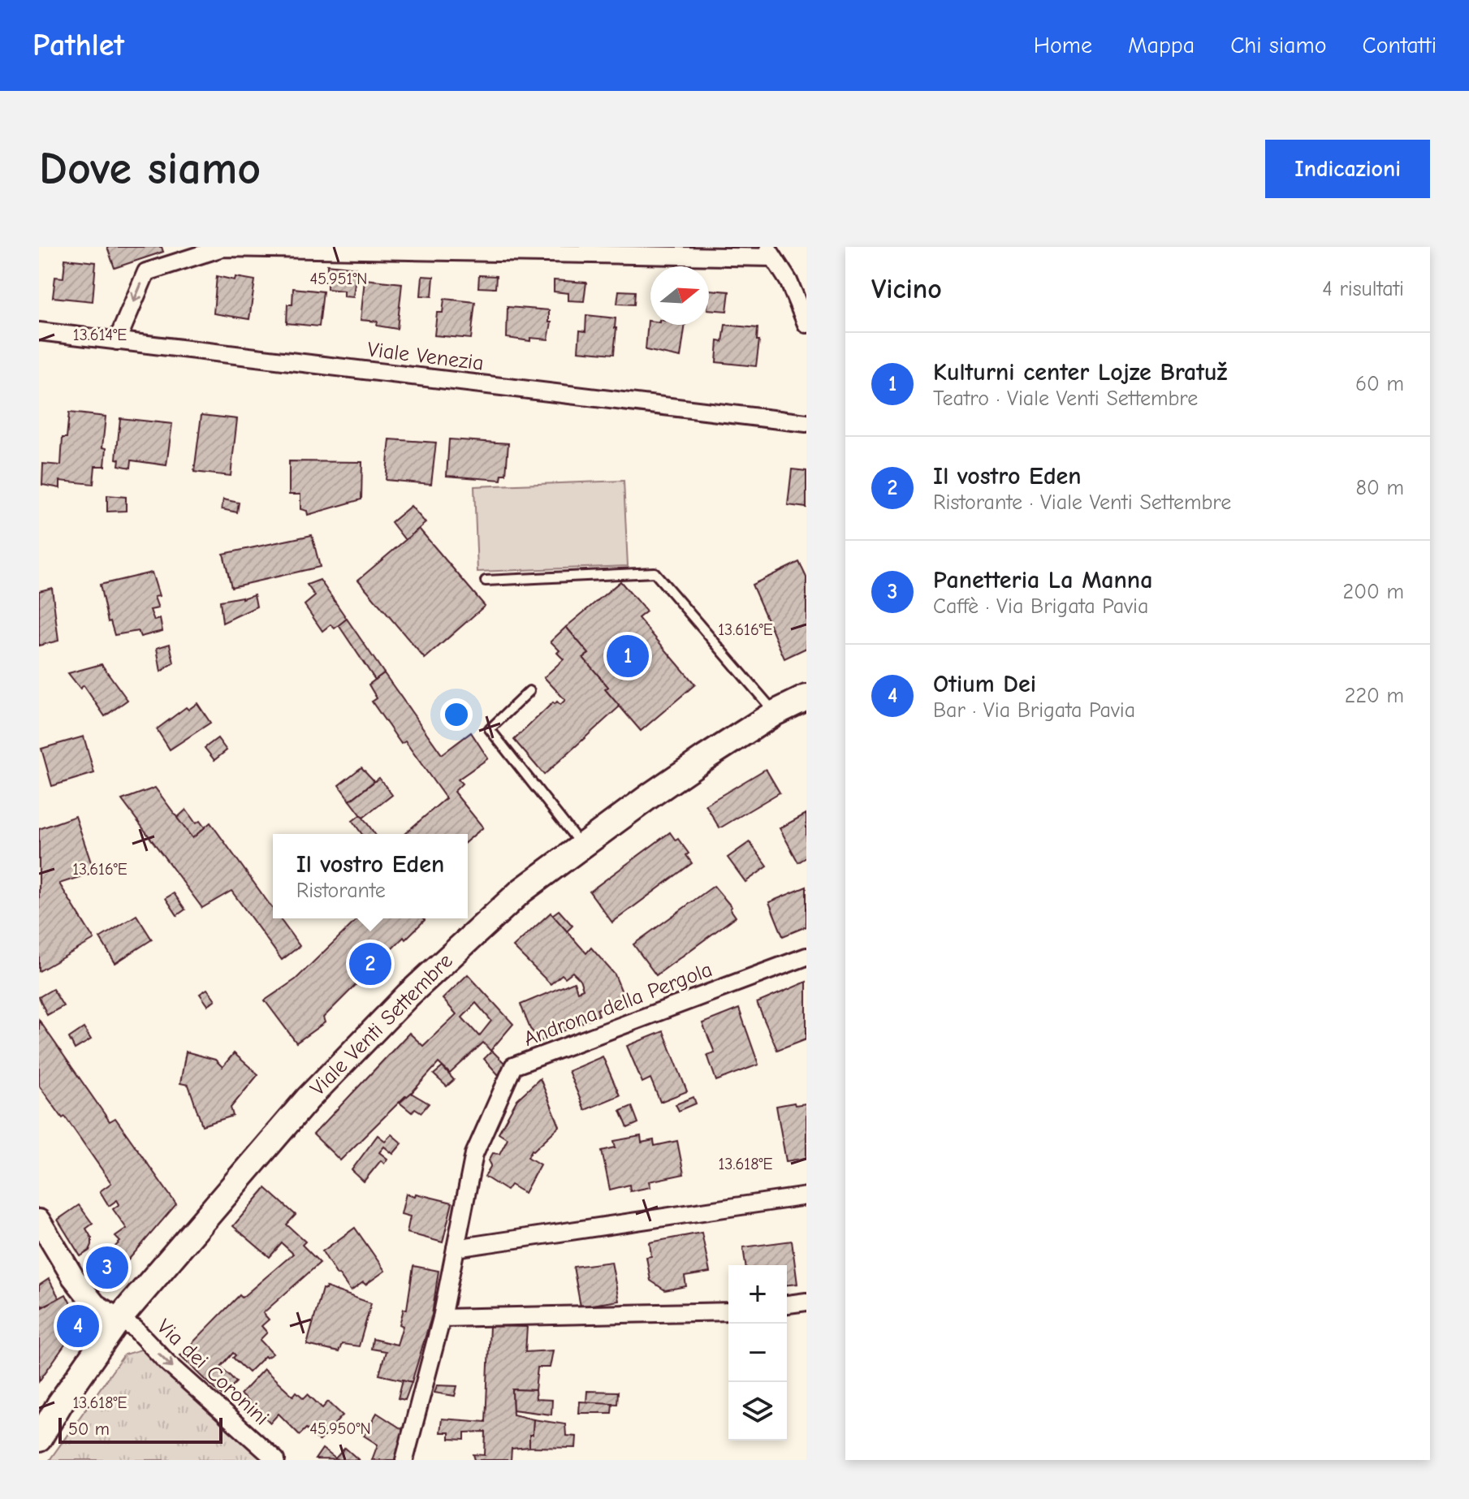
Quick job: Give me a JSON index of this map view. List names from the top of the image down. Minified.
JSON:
{"streets":{"main road":["Viale Venti Settembre"],"street":["Viale Venezia","Androna della Pergola","Via dei Coronini"]},"crossings":[["Viale Venti Settembre","Via dei Coronini"]],"one_way":["Via dei Coronini"],"scale_bar":"50 m","north":"right","page":{"header":"Pathlet","nav":["Home","Mappa","Chi siamo","Contatti"],"buttons":"Indicazioni","title":"Dove siamo","heading":["Vicino","4 risultati"],"list":[{"mark":"1","name":"Kulturni center Lojze Bratuž","note":"Teatro · Viale Venti Settembre","value":"60 m"},{"mark":"2","name":"Il vostro Eden","note":"Ristorante · Viale Venti Settembre","value":"80 m"},{"mark":"3","name":"Panetteria La Manna","note":"Caffè · Via Brigata Pavia","value":"200 m"},{"mark":"4","name":"Otium Dei","note":"Bar · Via Brigata Pavia","value":"220 m"}],"pins":["1","2","3","4"],"popup":["Il vostro Eden","Ristorante"],"map_buttons":["+","−"],"scale":"50 m"},"coordinates":["45.951°N","13.614°E","13.616°E","13.618°E","45.950°N"]}
